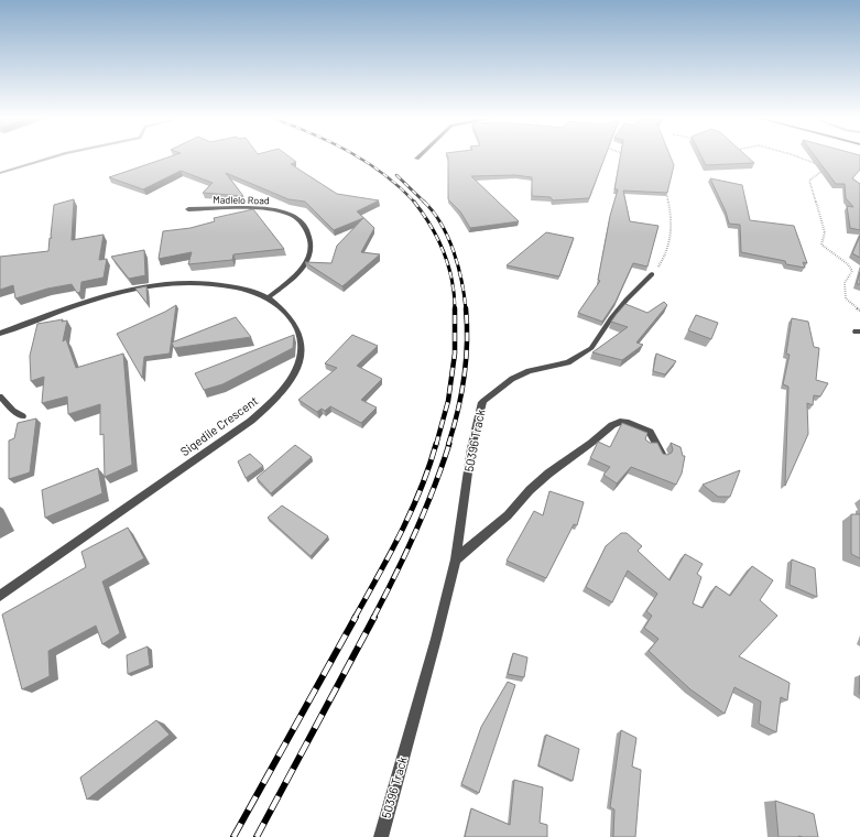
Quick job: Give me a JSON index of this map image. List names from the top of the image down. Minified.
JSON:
{"streets":{"street":["Madlelo Road","Siqedile Crescent","50396 Track"]},"crossings":[["Madlelo Road","Siqedile Crescent"]]}
